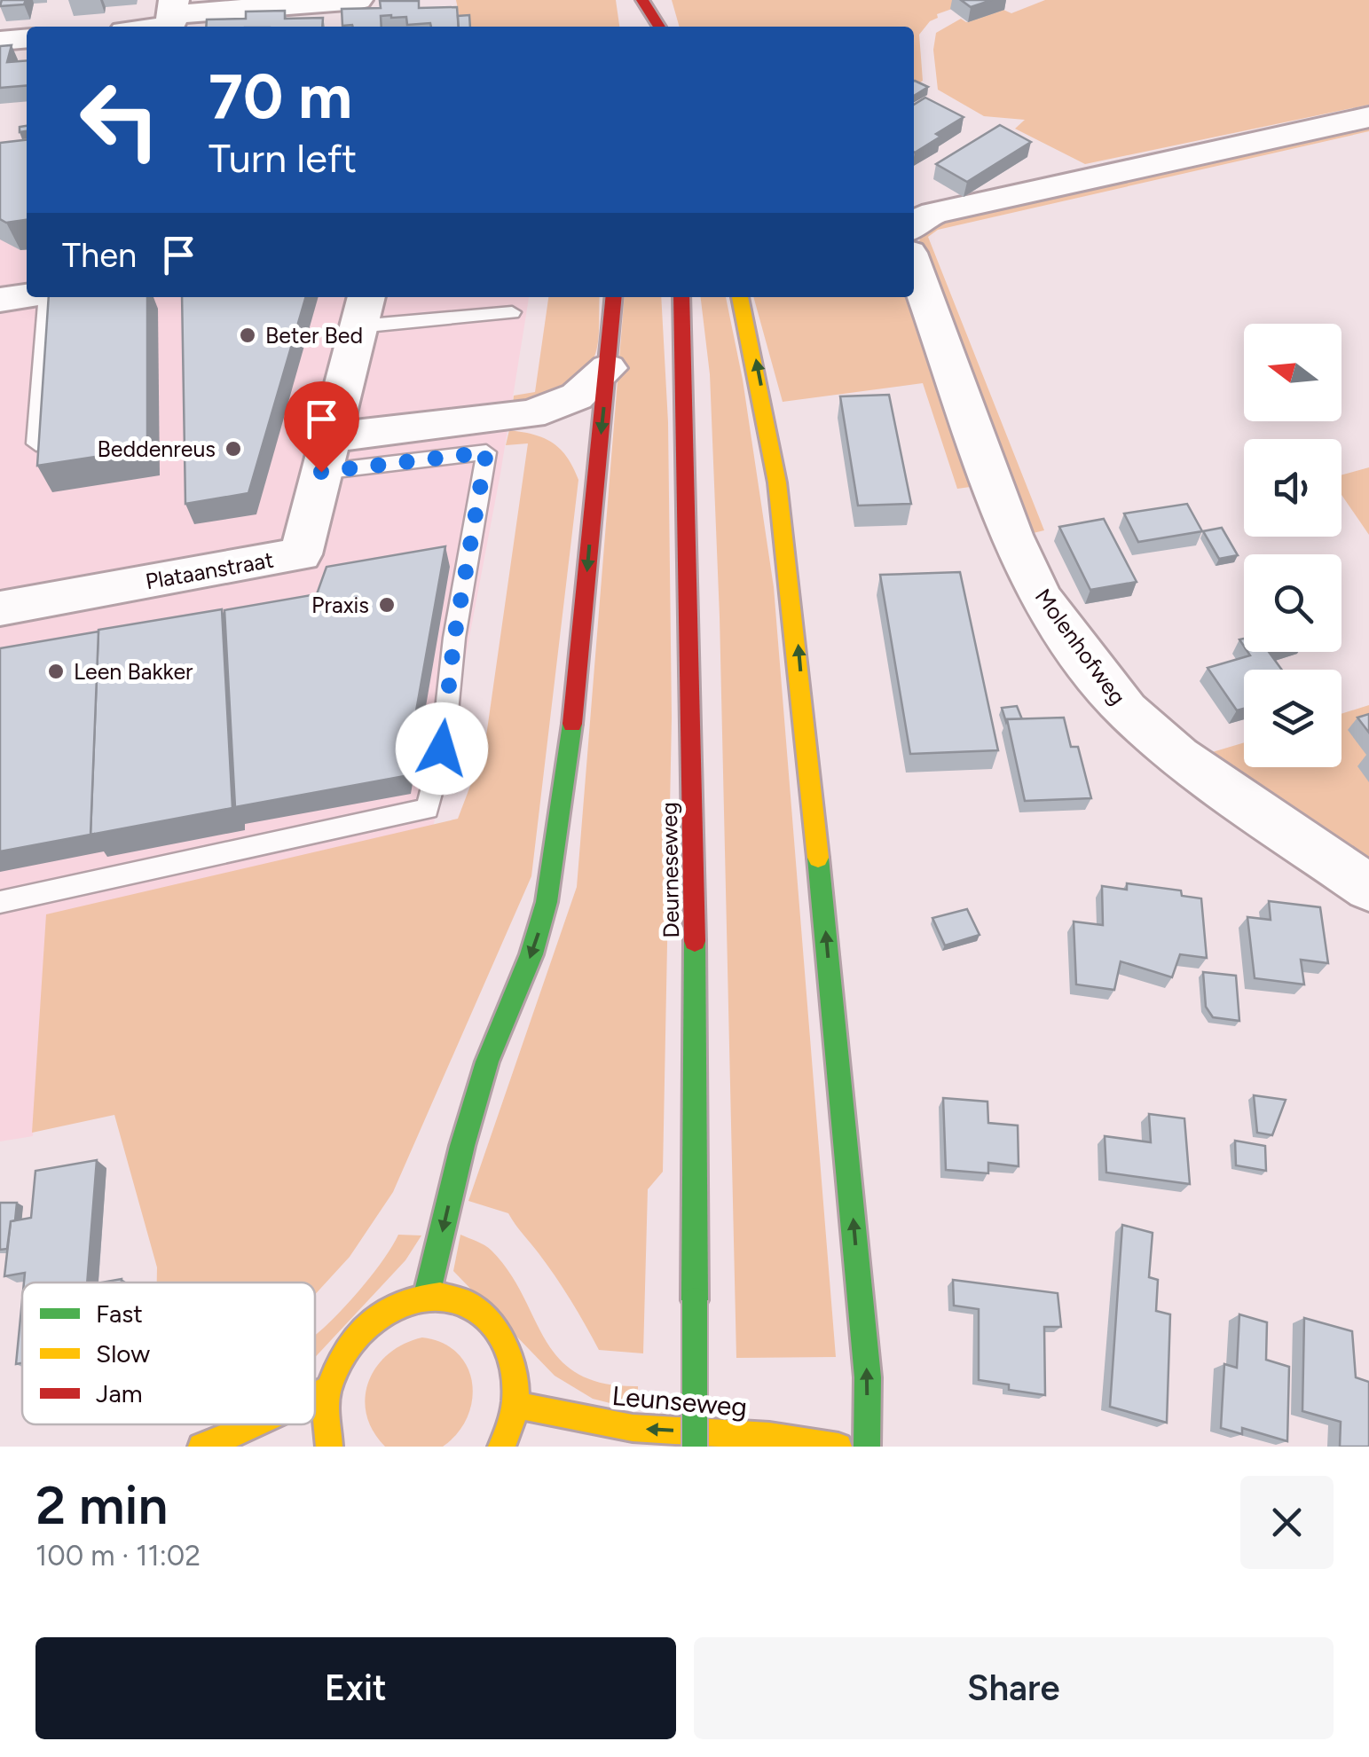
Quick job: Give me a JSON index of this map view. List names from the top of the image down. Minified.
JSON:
{"streets":{"main road":["Deurneseweg","Leunseweg"],"street":["Plataanstraat","Molenhofweg"]},"one_way":["Leunseweg"],"places":["Beter Bed","Beddenreus","Praxis","Leen Bakker"],"legend":["Fast","Slow","Jam"],"north":"left","page":{"turn":["70 m","Turn left"],"then":"Then","heading":["2 min","100 m · 11:02"],"buttons":["Exit","Share"]}}
